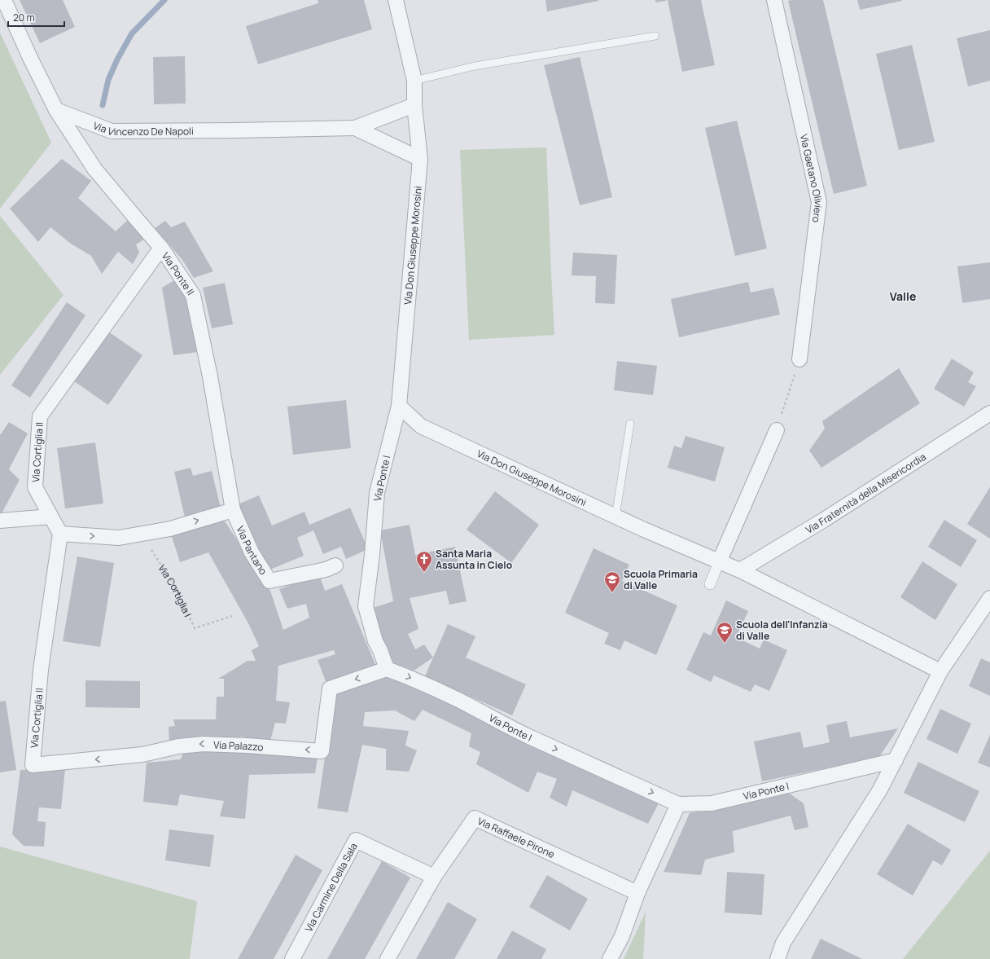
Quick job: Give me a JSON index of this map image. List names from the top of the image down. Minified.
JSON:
{"streets":{"street":["Via Vincenzo De Napoli","Via Gaetano Oliviero","Via Don Giuseppe Morosini","Via Ponte II","Via Cortiglia II","Via Ponte I","Via Fraternità della Misericordia","Via Pantano","Via Palazzo","Via Raffaele Pirone","Via Carmine Della Sala"],"path":["Via Cortiglia I"]},"crossings":[["Via Vincenzo De Napoli","Via Don Giuseppe Morosini"],["Via Vincenzo De Napoli","Via Ponte II"],["Via Don Giuseppe Morosini","Via Ponte I"],["Via Don Giuseppe Morosini","Via Fraternità della Misericordia"],["Via Ponte II","Via Cortiglia II"],["Via Ponte II","Via Pantano"],["Via Cortiglia II","Via Palazzo"],["Via Ponte I","Via Palazzo"],["Via Raffaele Pirone","Via Carmine Della Sala"]],"one_way":["Via Ponte I","Via Palazzo"],"districts":["Valle"],"places":{"church":["Santa Maria Assunta in Cielo"],"school or university":["Scuola Primaria di Valle","Scuola dell'Infanzia di Valle"]},"scale_bar":"20 m"}
